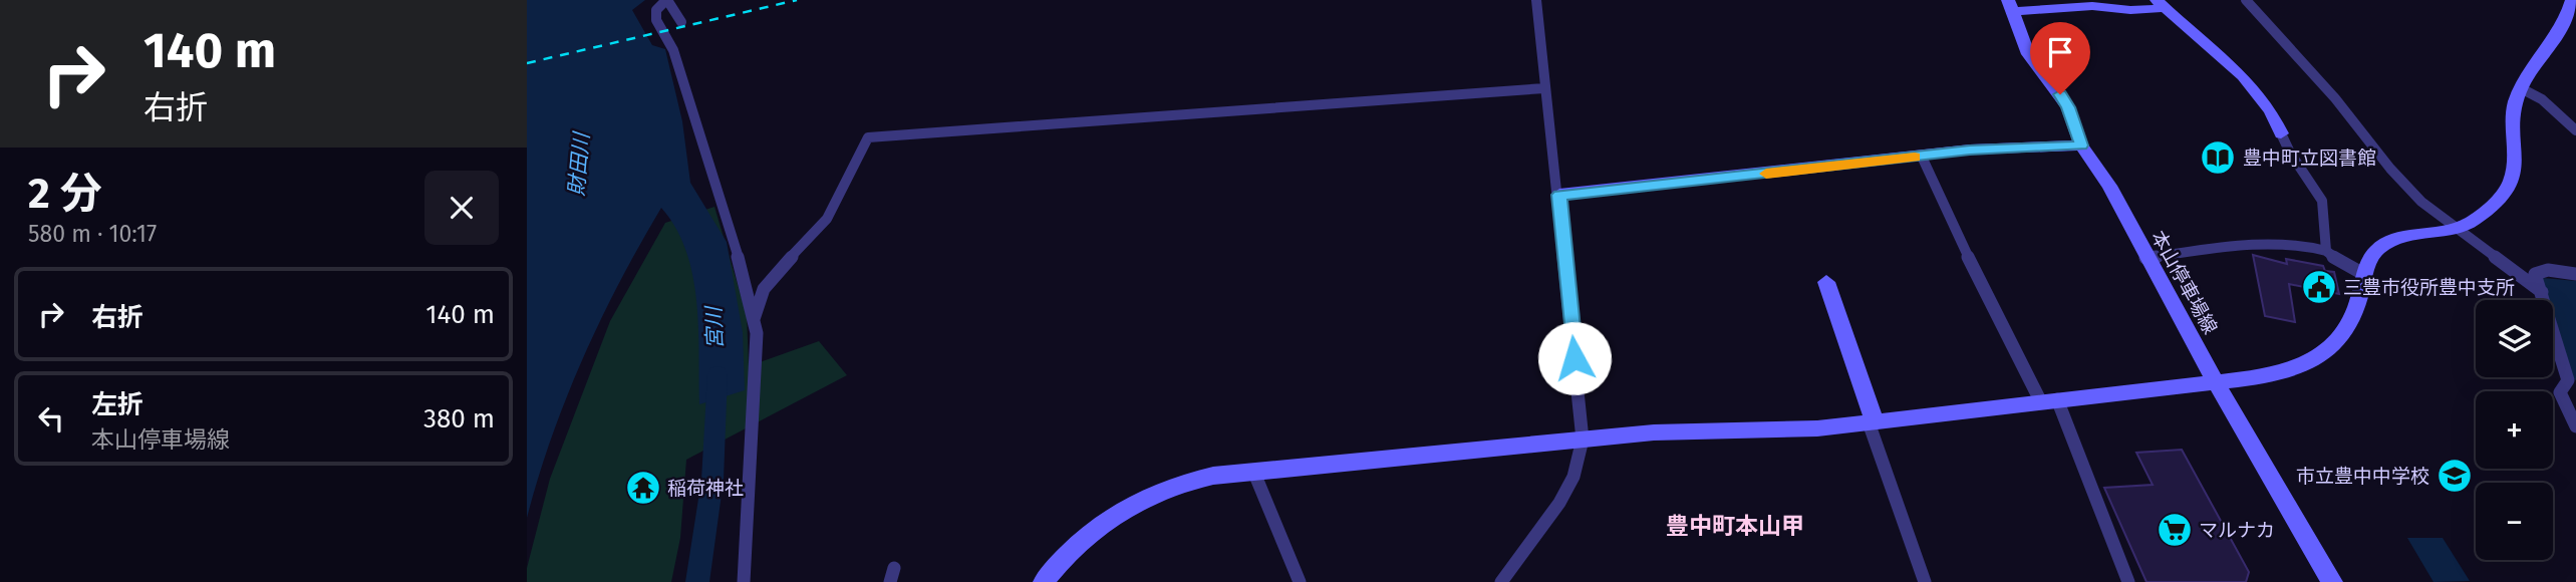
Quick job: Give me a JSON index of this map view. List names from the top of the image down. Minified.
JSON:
{"streets":{"street":["本山停車場線"]},"districts":["豊中町本山甲"],"water":["財田川","宮川"],"places":{"library":["豊中町立図書館"],"public building":["三豊市役所豊中支所"],"school or university":["市立豊中中学校"],"temple":["稲荷神社"],"supermarket":["マルナカ"]},"page":{"turn":["140 m","右折"],"heading":["2 分","580 m · 10:17"],"list":[{"name":"右折","value":"140 m"},{"name":"左折","note":"本山停車場線","value":"380 m"}],"map_buttons":["+","−"]}}
